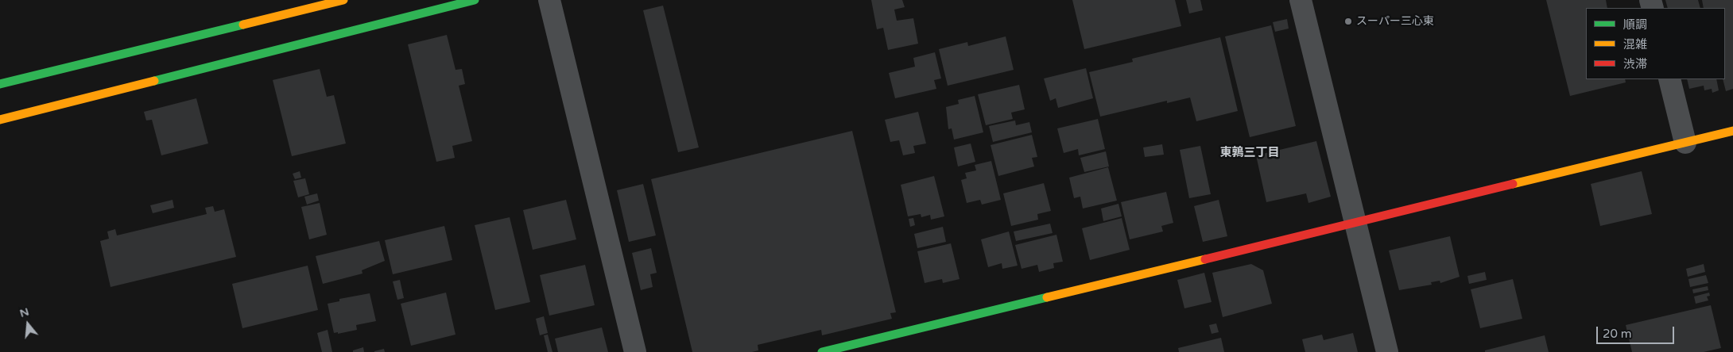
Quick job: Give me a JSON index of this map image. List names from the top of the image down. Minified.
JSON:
{"districts":["東鶉三丁目"],"places":["スーパー三心東"],"legend":["順調","混雑","渋滞"],"scale_bar":"20 m","north":"top"}
